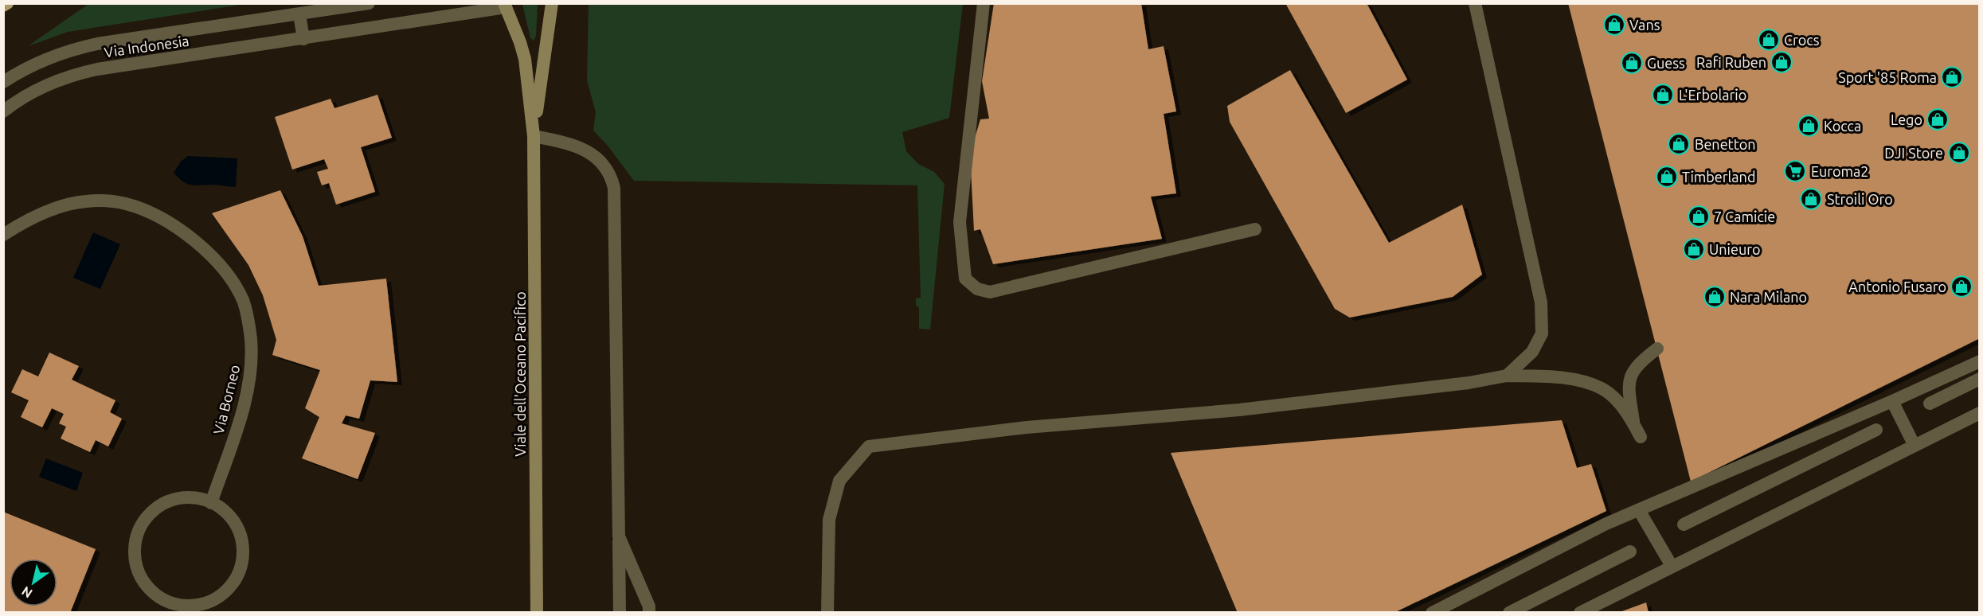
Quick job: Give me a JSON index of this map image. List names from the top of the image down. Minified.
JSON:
{"streets":{"main road":["Viale dell'Oceano Pacifico"],"street":["Via Indonesia","Via Borneo"]},"places":{"shop":["Vans","Crocs","Rafi Ruben","Guess","Sport '85 Roma","L'Erbolario","Lego","Kocca","Benetton","DJI Store","Timberland","Stroili Oro","7 Camicie","Unieuro","Antonio Fusaro","Nara Milano"],"supermarket":["Euroma2"]},"north":"bottom left"}
